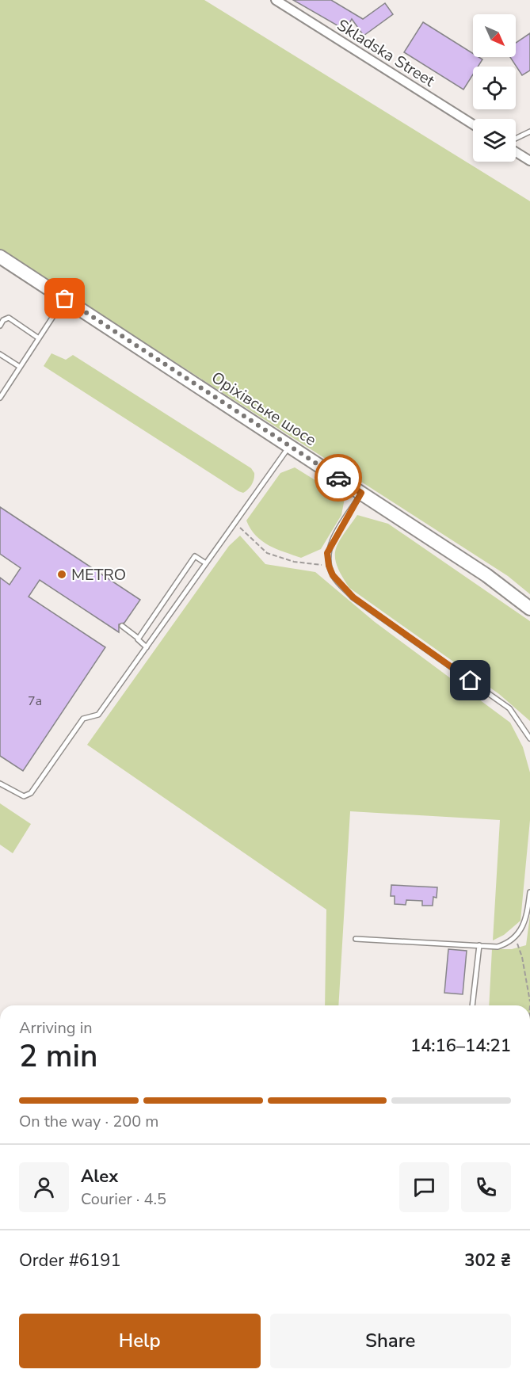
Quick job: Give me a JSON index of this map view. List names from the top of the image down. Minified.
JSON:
{"streets":{"highway":["Оріхівське шосе"],"street":["Skladska Street"]},"places":["METRO"],"house_numbers":["7а"],"north":"bottom right","page":{"heading":["2 min","Arriving in","14:16–14:21"],"panel":["Alex","Courier · 4.5","Order #6191","302 ₴"],"bar":"On the way · 200 m","buttons":["Help","Share"]}}
